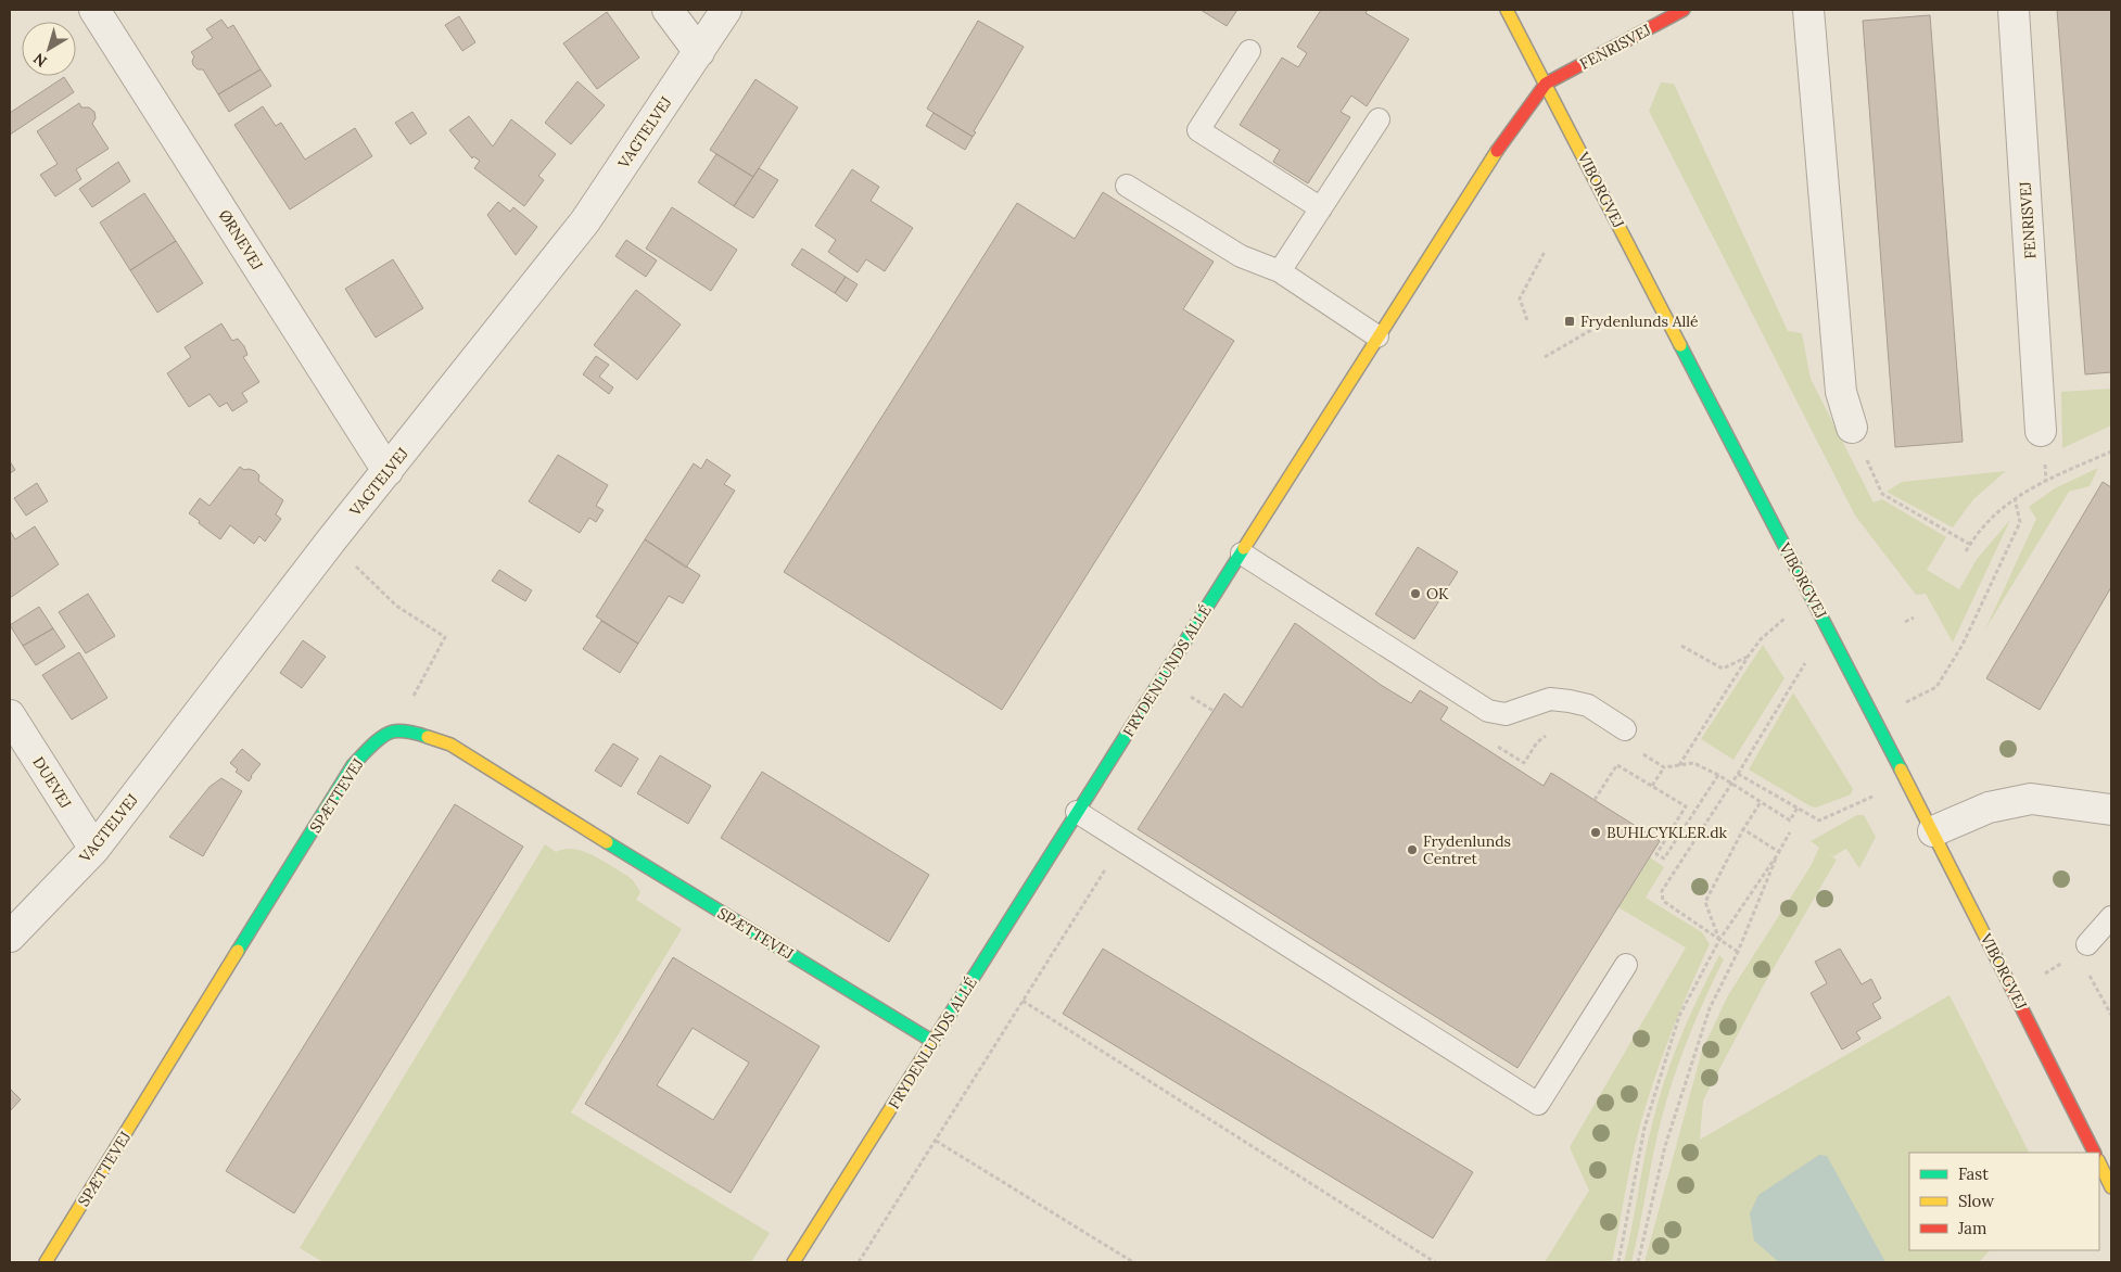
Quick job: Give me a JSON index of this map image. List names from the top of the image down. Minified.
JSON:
{"streets":{"street":["FENRISVEJ","VAGTELVEJ","VIBORGVEJ","ØRNEVEJ","FRYDENLUNDS ALLÉ","DUEVEJ","SPÆTTEVEJ"]},"crossings":[["FENRISVEJ","VIBORGVEJ"],["FENRISVEJ","FRYDENLUNDS ALLÉ"],["VAGTELVEJ","ØRNEVEJ"],["VAGTELVEJ","DUEVEJ"],["VIBORGVEJ","FRYDENLUNDS ALLÉ"],["FRYDENLUNDS ALLÉ","SPÆTTEVEJ"]],"places":{"transit":["Frydenlunds Allé"],"other":["OK","BUHLCYKLER.dk","Frydenlunds Centret"]},"legend":["Fast","Slow","Jam"],"north":"bottom left"}
